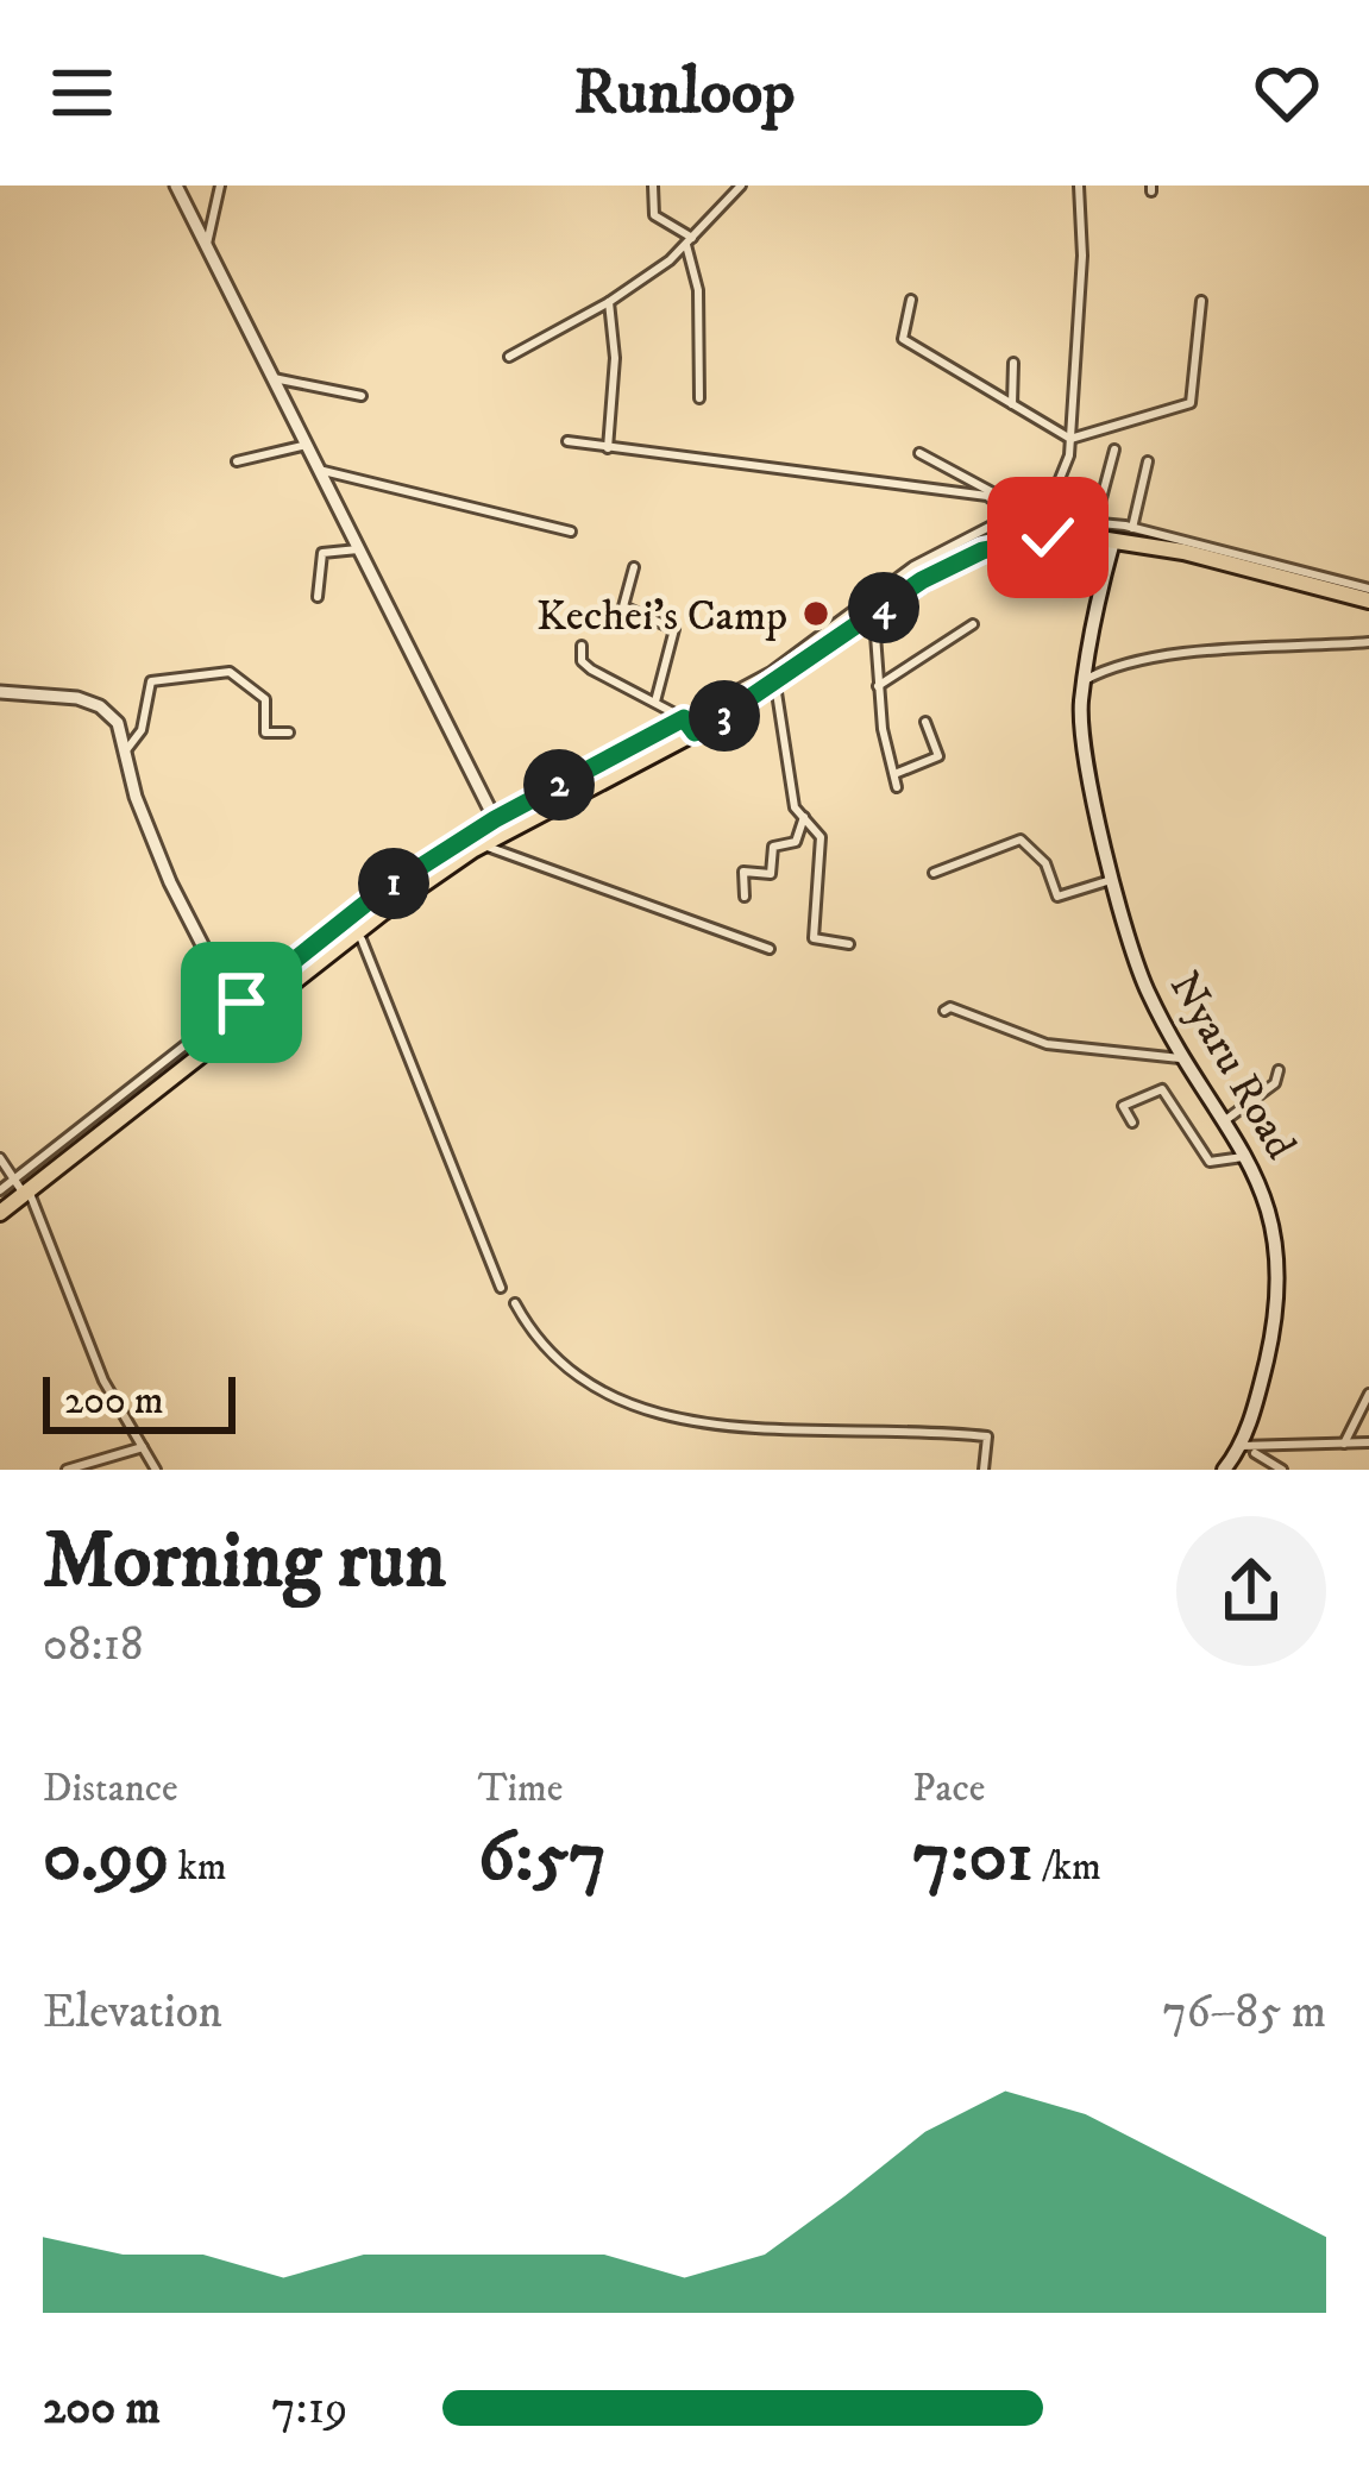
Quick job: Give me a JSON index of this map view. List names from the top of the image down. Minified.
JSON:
{"streets":{"main road":["Nyaru Road"]},"places":["Kechei's Camp"],"scale_bar":"200 m","page":{"header":"Runloop","pins":["4","3","2","1"],"scale":"200 m","heading":["Morning run","08:18"],"stats":[["Distance","0.99 km"],["Time","6:57"],["Pace","7:01 /km"]],"chart":["Elevation","76–85 m"],"list":[{"name":"200 m","note":"7:19"}]}}
